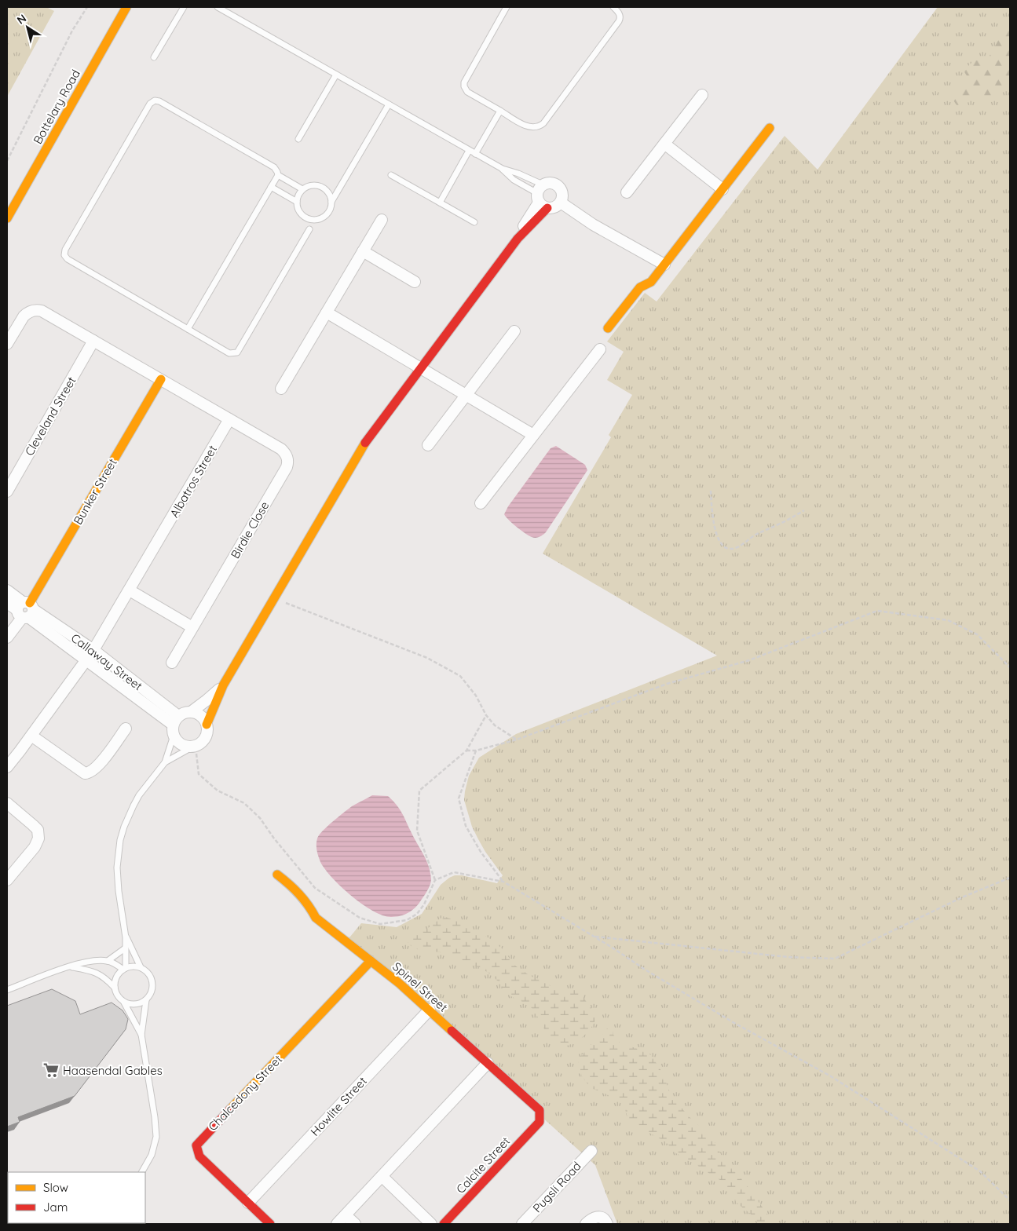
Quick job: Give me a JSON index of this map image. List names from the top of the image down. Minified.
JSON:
{"streets":{"street":["Bottelary Road","Cleveland Street","Albatros Street","Bunker Street","Birdie Close","Callaway Street","Spinel Street","Chalcedony Street","Howlite Street","Calcite Street","Pugsli Road"]},"crossings":[["Albatros Street","Birdie Close"],["Albatros Street","Callaway Street"],["Bunker Street","Callaway Street"],["Spinel Street","Chalcedony Street"],["Spinel Street","Howlite Street"],["Spinel Street","Calcite Street"],["Chalcedony Street","Howlite Street"]],"places":{"supermarket":["Haasendal Gables"]},"legend":["Slow","Jam"],"north":"top left"}
